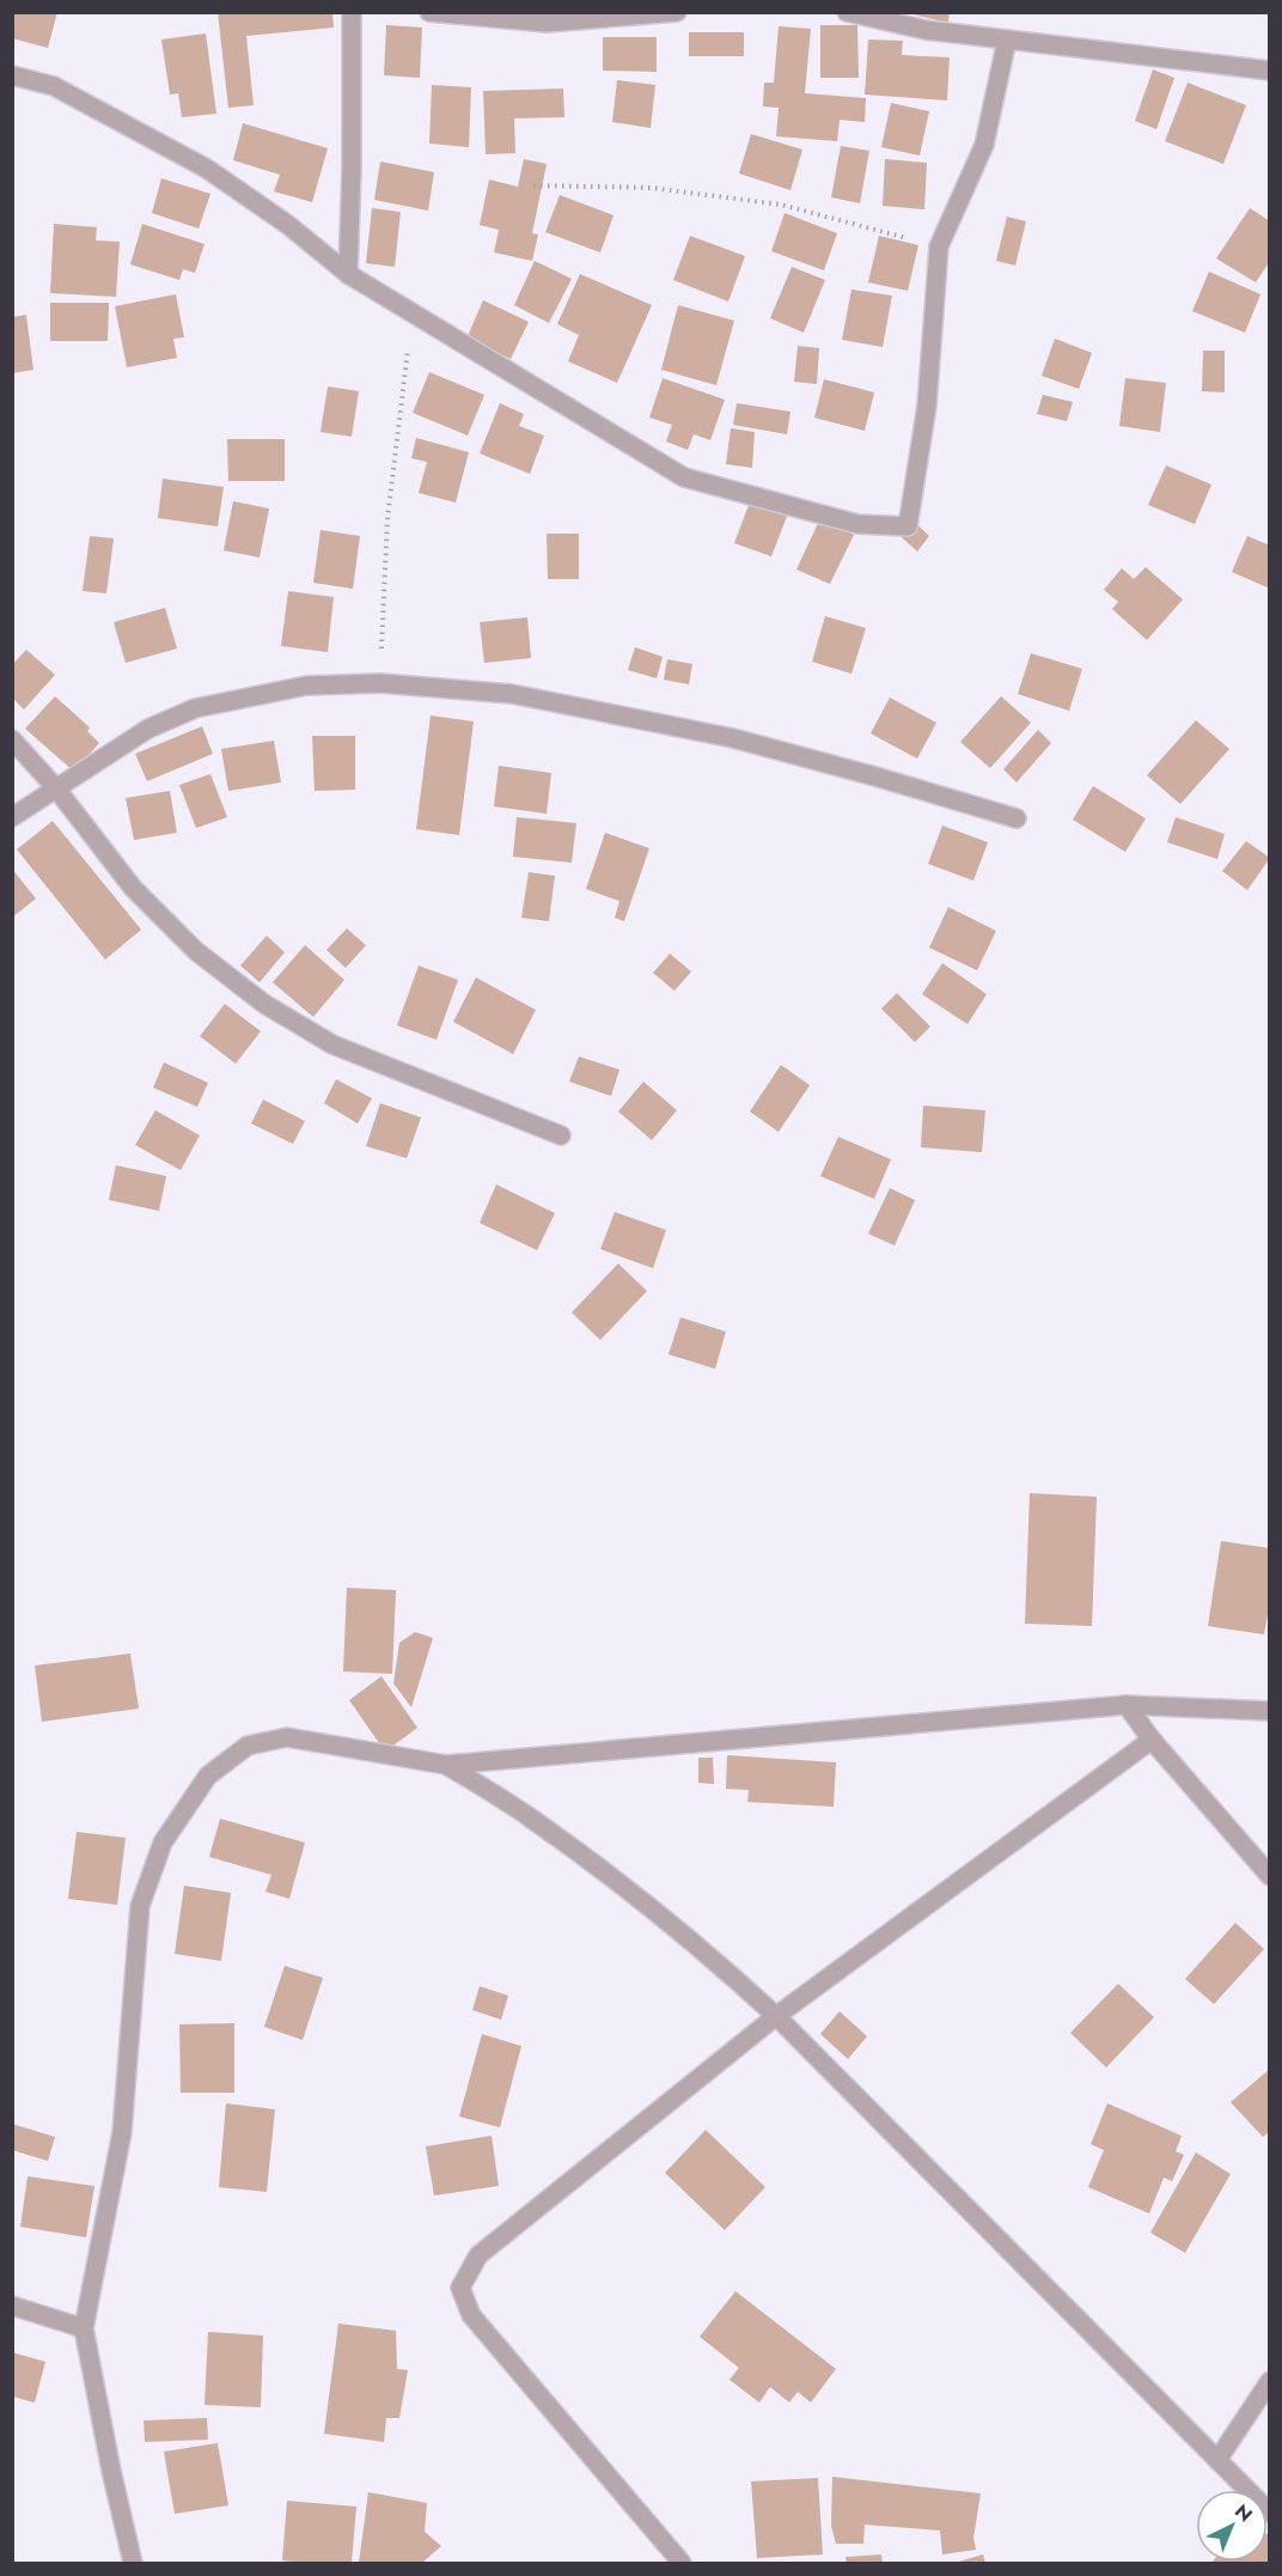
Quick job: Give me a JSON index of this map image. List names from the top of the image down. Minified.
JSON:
{"north":"top right"}
